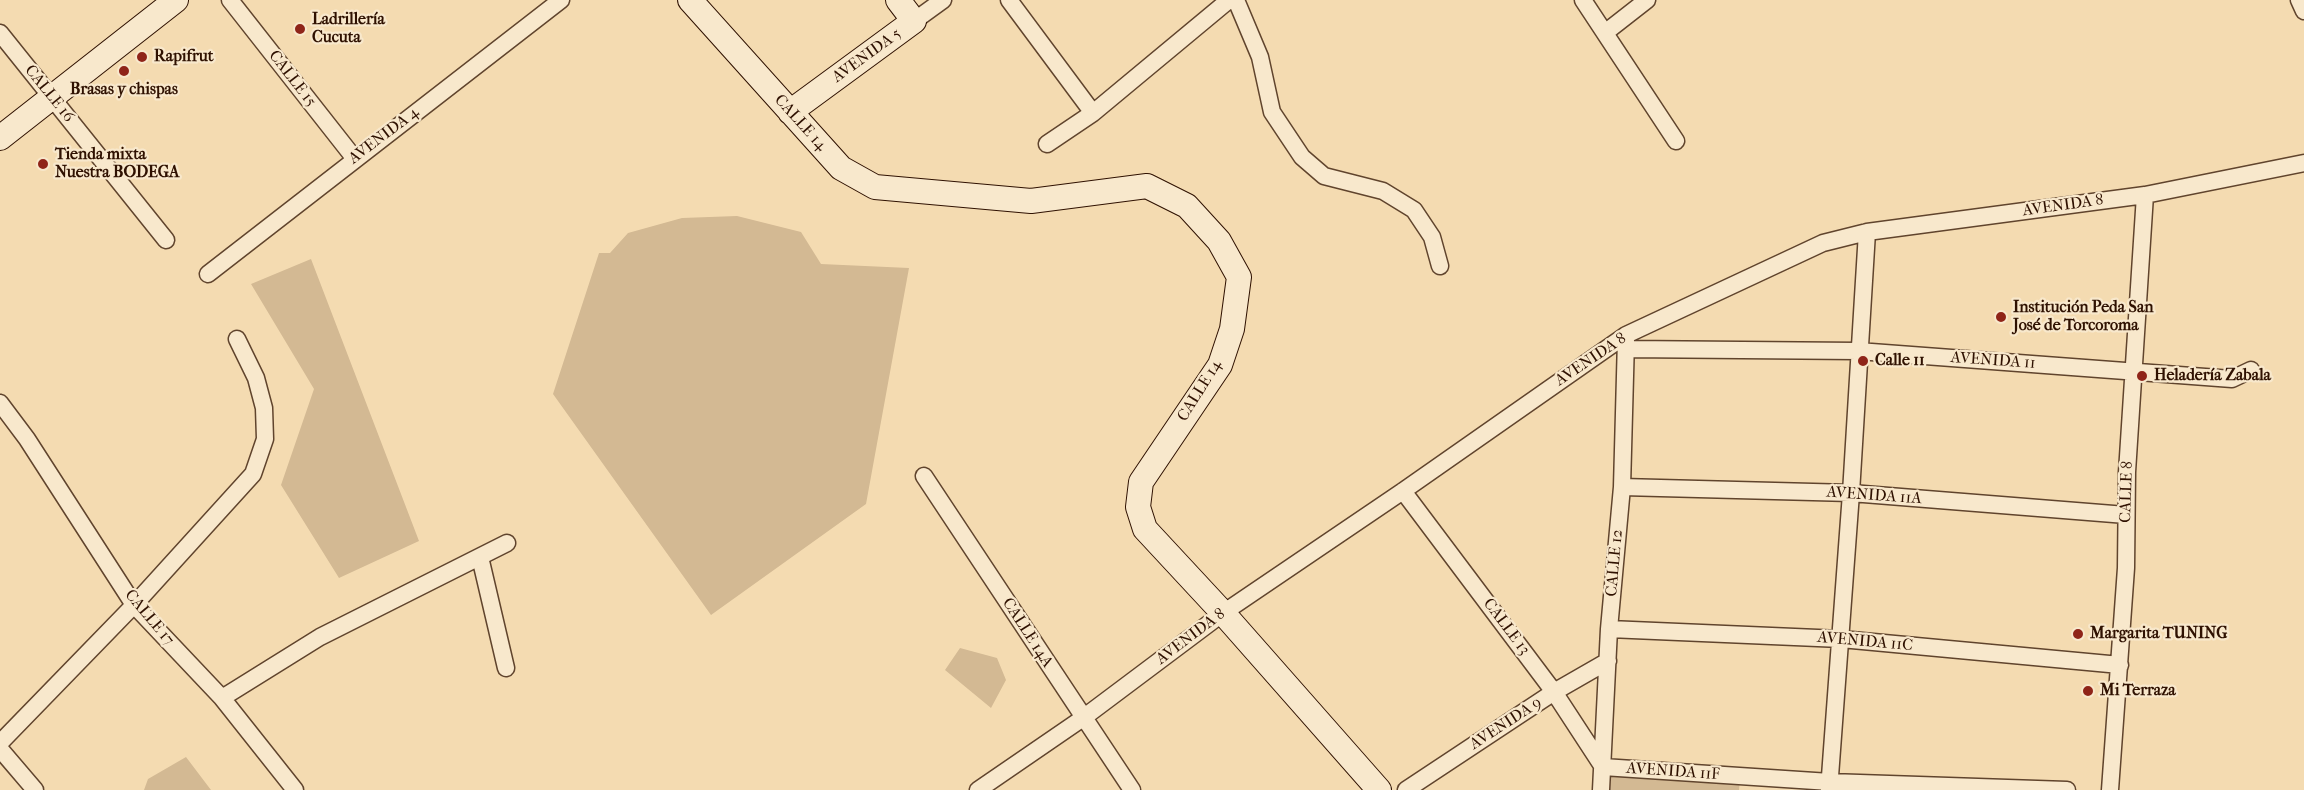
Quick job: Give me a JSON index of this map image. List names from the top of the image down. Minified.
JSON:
{"streets":{"street":["AVENIDA 5","CALLE 15","CALLE 16","CALLE 14","AVENIDA 4","AVENIDA 8","AVENIDA 11","CALLE 8","AVENIDA 11A","CALLE 12","CALLE 17","CALLE 13","CALLE 14A","AVENIDA 11C","AVENIDA 9","AVENIDA 11F"]},"crossings":[["AVENIDA 5","CALLE 14"],["CALLE 15","AVENIDA 4"],["CALLE 14","AVENIDA 8"],["AVENIDA 8","AVENIDA 11"],["AVENIDA 8","CALLE 8"],["AVENIDA 8","CALLE 12"],["AVENIDA 8","CALLE 13"],["AVENIDA 8","CALLE 14A"],["AVENIDA 11","CALLE 8"],["AVENIDA 11","CALLE 12"],["CALLE 8","AVENIDA 11A"],["CALLE 8","AVENIDA 11C"],["AVENIDA 11A","CALLE 12"],["CALLE 12","CALLE 13"],["CALLE 12","AVENIDA 11C"],["CALLE 12","AVENIDA 9"],["CALLE 12","AVENIDA 11F"],["CALLE 13","AVENIDA 9"],["CALLE 13","AVENIDA 11F"]],"places":["Ladrillería Cucuta","Rapifrut","Brasas y chispas","Tienda mixta Nuestra BODEGA","Institución Peda San José de Torcoroma","Calle 11","Heladería Zabala","Margarita TUNING","Mi Terraza"]}
